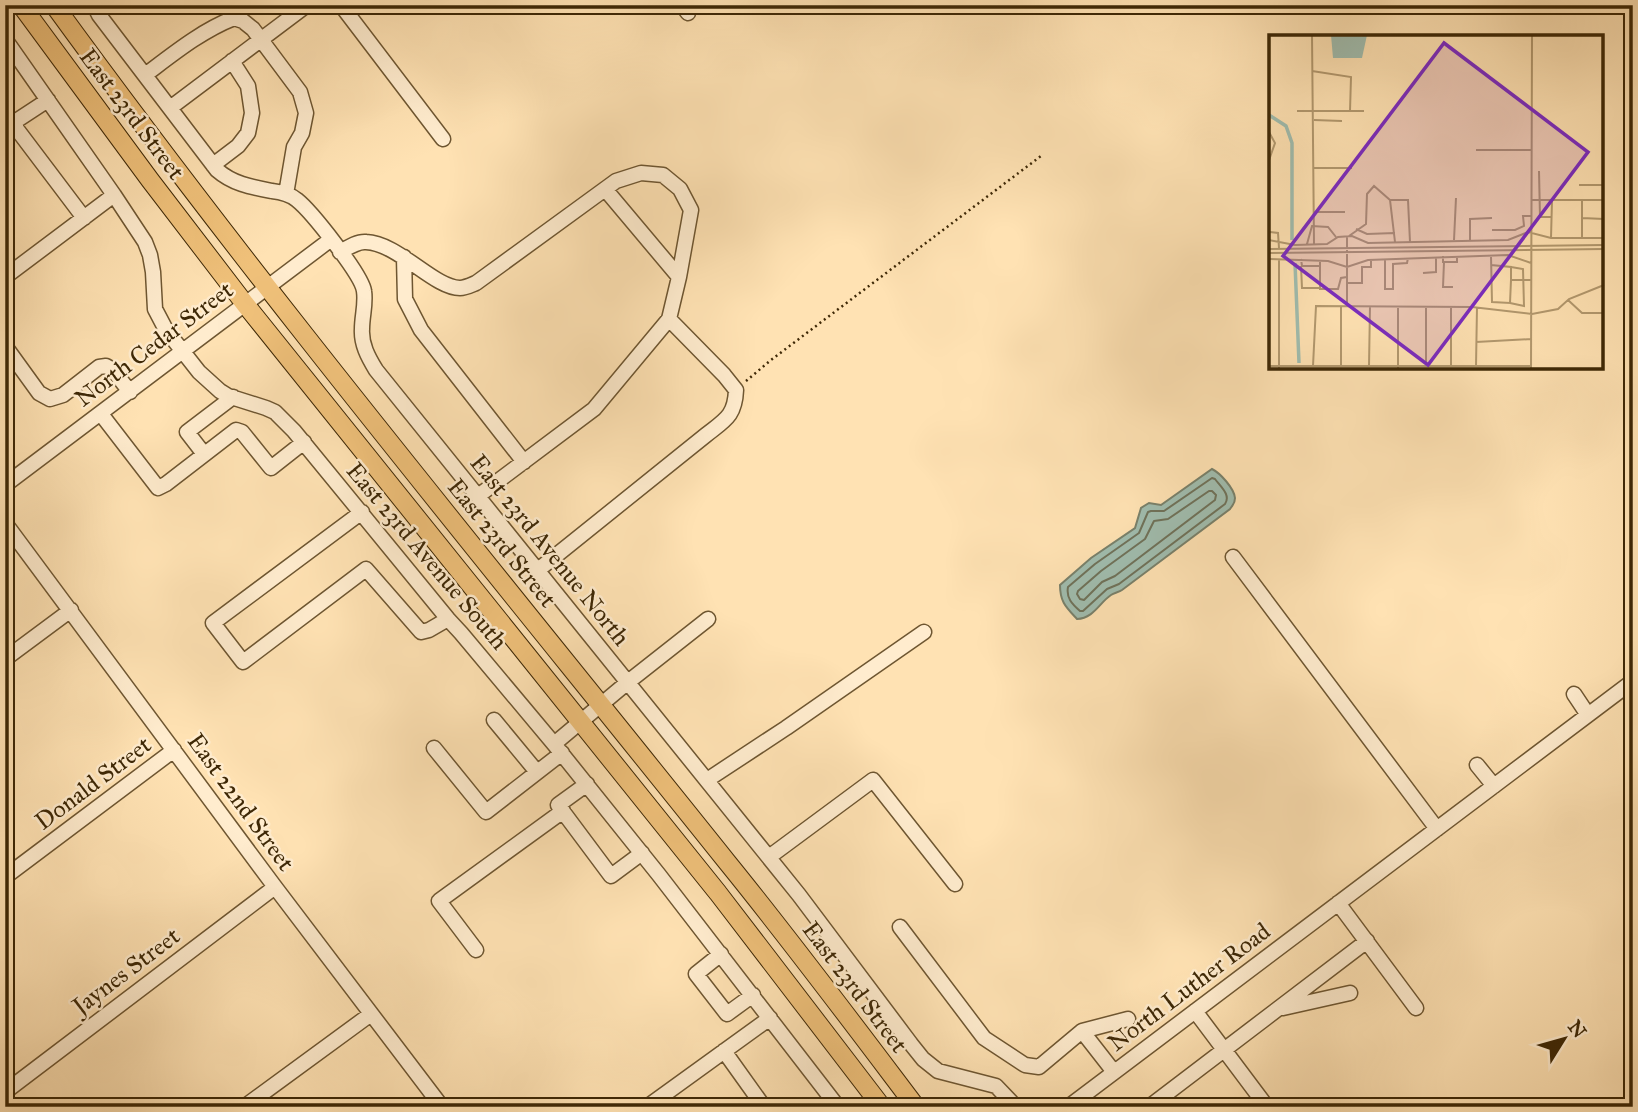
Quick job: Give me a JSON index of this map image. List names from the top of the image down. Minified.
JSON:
{"streets":{"main road":["East 23rd Street"],"street":["North Cedar Street","East 23rd Avenue North","East 23rd Avenue South","Donald Street","East 22nd Street","Jaynes Street","North Luther Road"]},"crossings":[["East 23rd Street","North Cedar Street"],["North Cedar Street","East 23rd Avenue North"],["North Cedar Street","East 23rd Avenue South"],["Donald Street","East 22nd Street"],["East 22nd Street","Jaynes Street"]],"north":"top right"}
